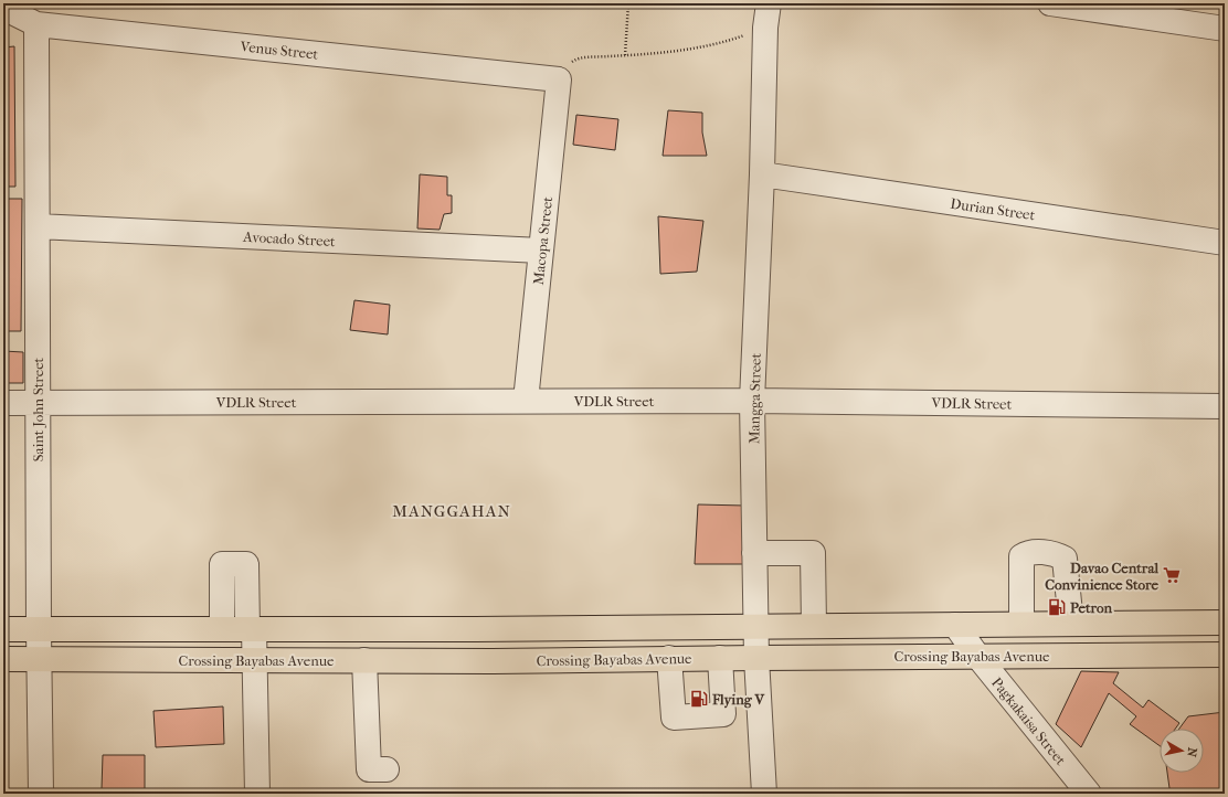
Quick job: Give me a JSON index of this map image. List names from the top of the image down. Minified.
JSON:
{"streets":{"main road":["Crossing Bayabas Avenue"],"street":["Venus Street","Durian Street","Avocado Street","Macopa Street","Mangga Street","VDLR Street","Saint John Street","Pagkakaisa Street"]},"crossings":[["Venus Street","Macopa Street"],["Venus Street","Saint John Street"],["Durian Street","Mangga Street"],["Avocado Street","Macopa Street"],["Avocado Street","Saint John Street"],["Macopa Street","VDLR Street"],["Mangga Street","VDLR Street"],["Mangga Street","Crossing Bayabas Avenue"],["VDLR Street","Saint John Street"],["Saint John Street","Crossing Bayabas Avenue"],["Crossing Bayabas Avenue","Pagkakaisa Street"]],"districts":["MANGGAHAN"],"places":{"supermarket":["Davao Central Convinience Store"],"fuel station":["Petron","Flying V"]},"north":"right"}
